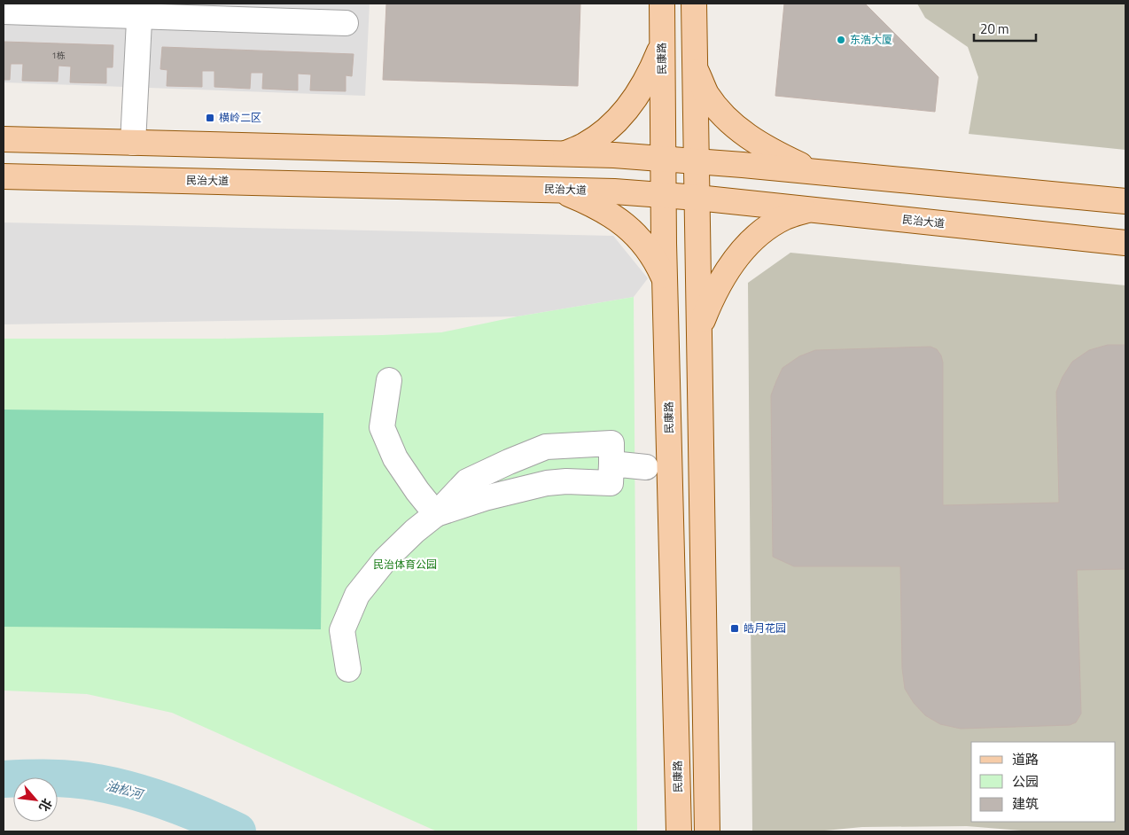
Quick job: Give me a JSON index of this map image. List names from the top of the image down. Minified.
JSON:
{"streets":{"main road":["民康路","民治大道"]},"crossings":[["民康路","民治大道"]],"water":["油松河"],"parks":["民治体育公园"],"places":{"other":["东浩大厦"],"transit":["横岭二区","皓月花园"]},"house_numbers":["1栋"],"legend":["道路","公园","建筑"],"scale_bar":"20 m","north":"bottom right"}
